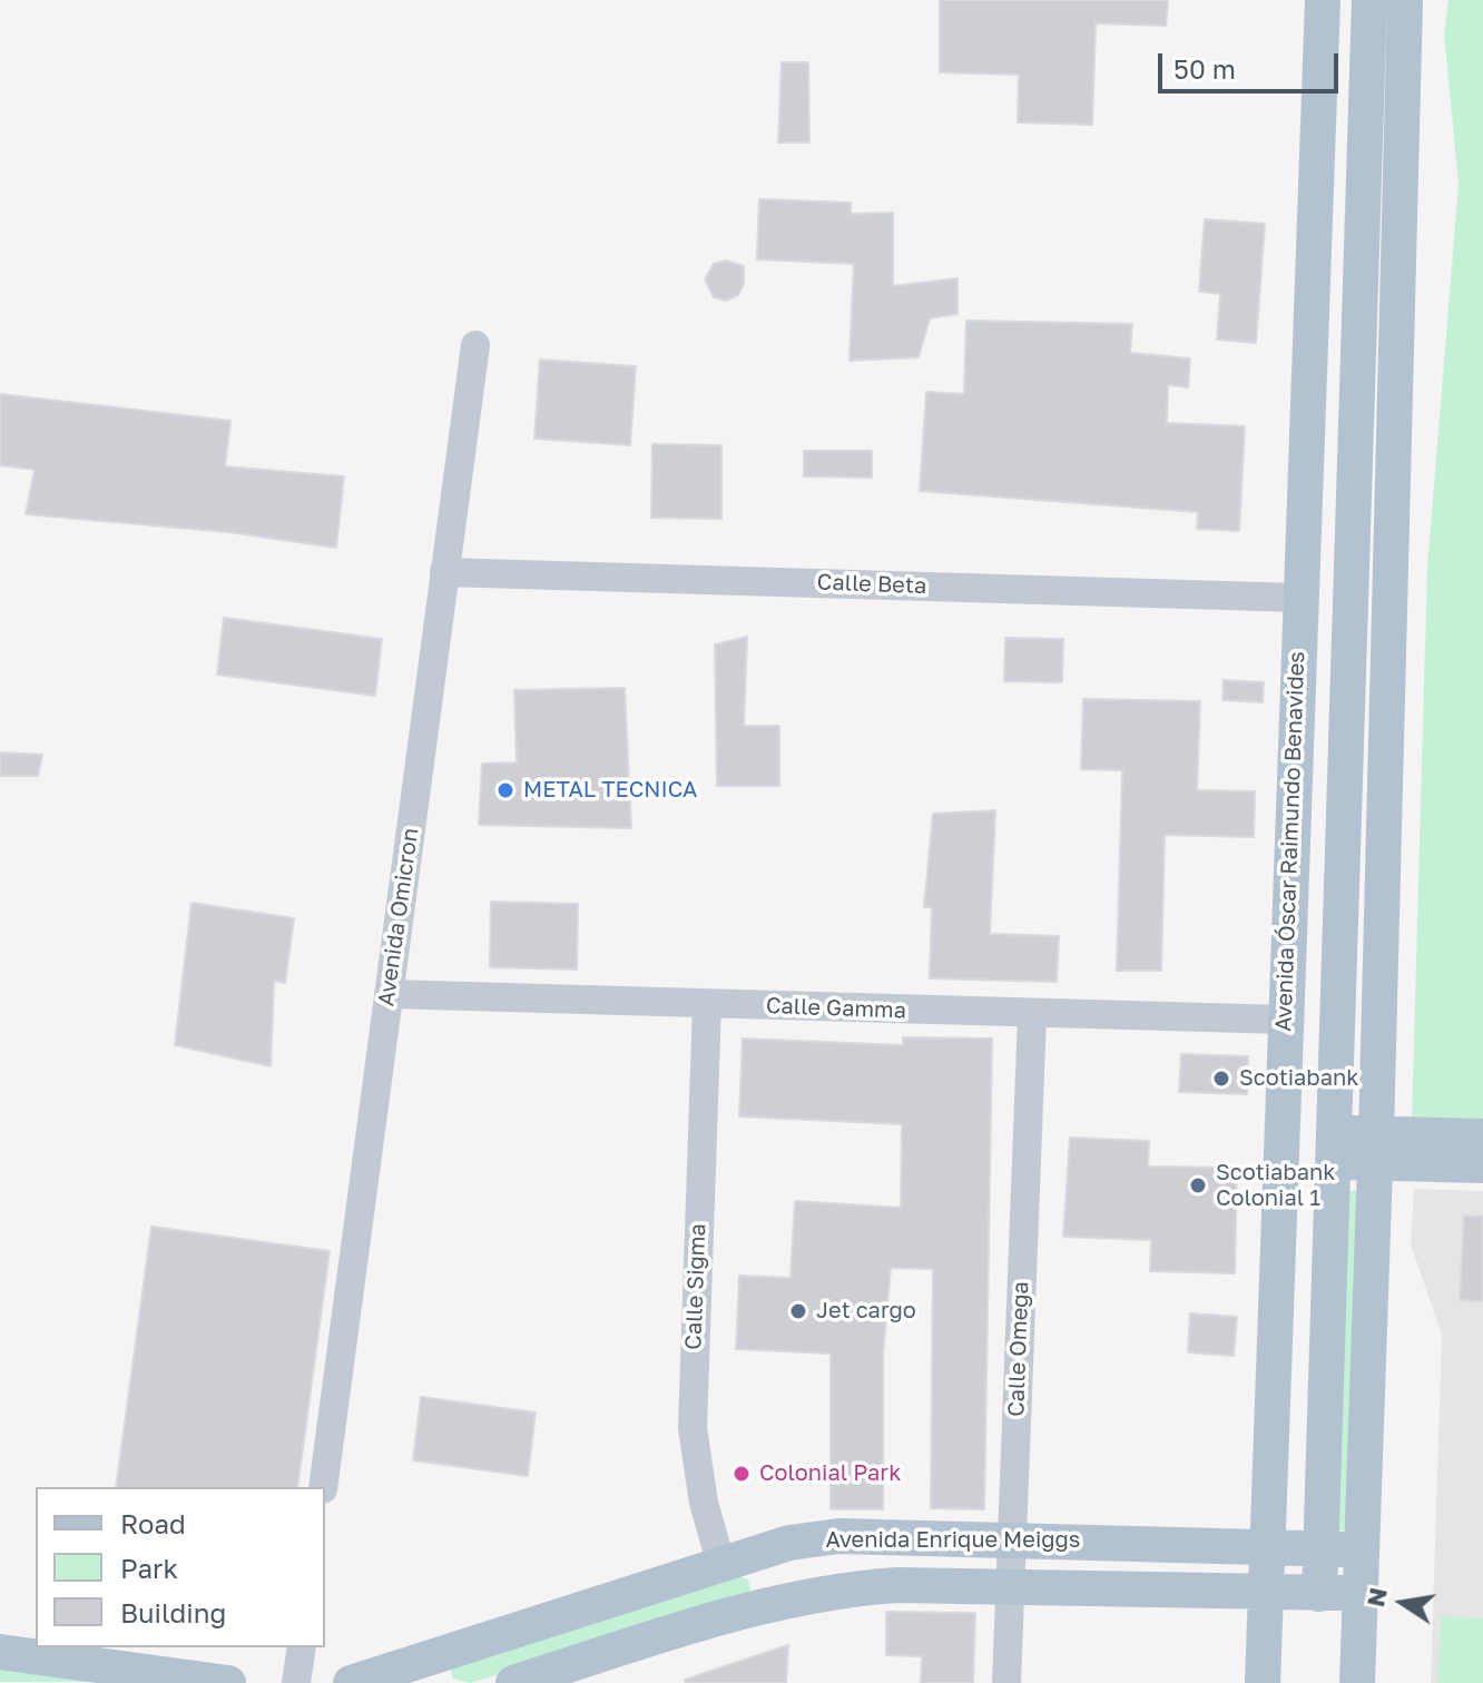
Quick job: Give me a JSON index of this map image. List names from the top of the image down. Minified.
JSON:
{"streets":{"main road":["Avenida Óscar Raimundo Benavides","Avenida Enrique Meiggs"],"street":["Calle Beta","Avenida Omicron","Calle Gamma","Calle Sigma","Calle Omega"]},"crossings":[["Calle Beta","Avenida Óscar Raimundo Benavides"],["Calle Beta","Avenida Omicron"],["Avenida Óscar Raimundo Benavides","Calle Gamma"],["Avenida Óscar Raimundo Benavides","Avenida Enrique Meiggs"],["Avenida Omicron","Calle Gamma"],["Calle Gamma","Calle Sigma"],["Calle Gamma","Calle Omega"],["Calle Sigma","Avenida Enrique Meiggs"],["Calle Omega","Avenida Enrique Meiggs"]],"places":["METAL TECNICA","Scotiabank","Scotiabank Colonial 1","Jet cargo","Colonial Park"],"legend":["Road","Park","Building"],"scale_bar":"50 m","north":"left"}
